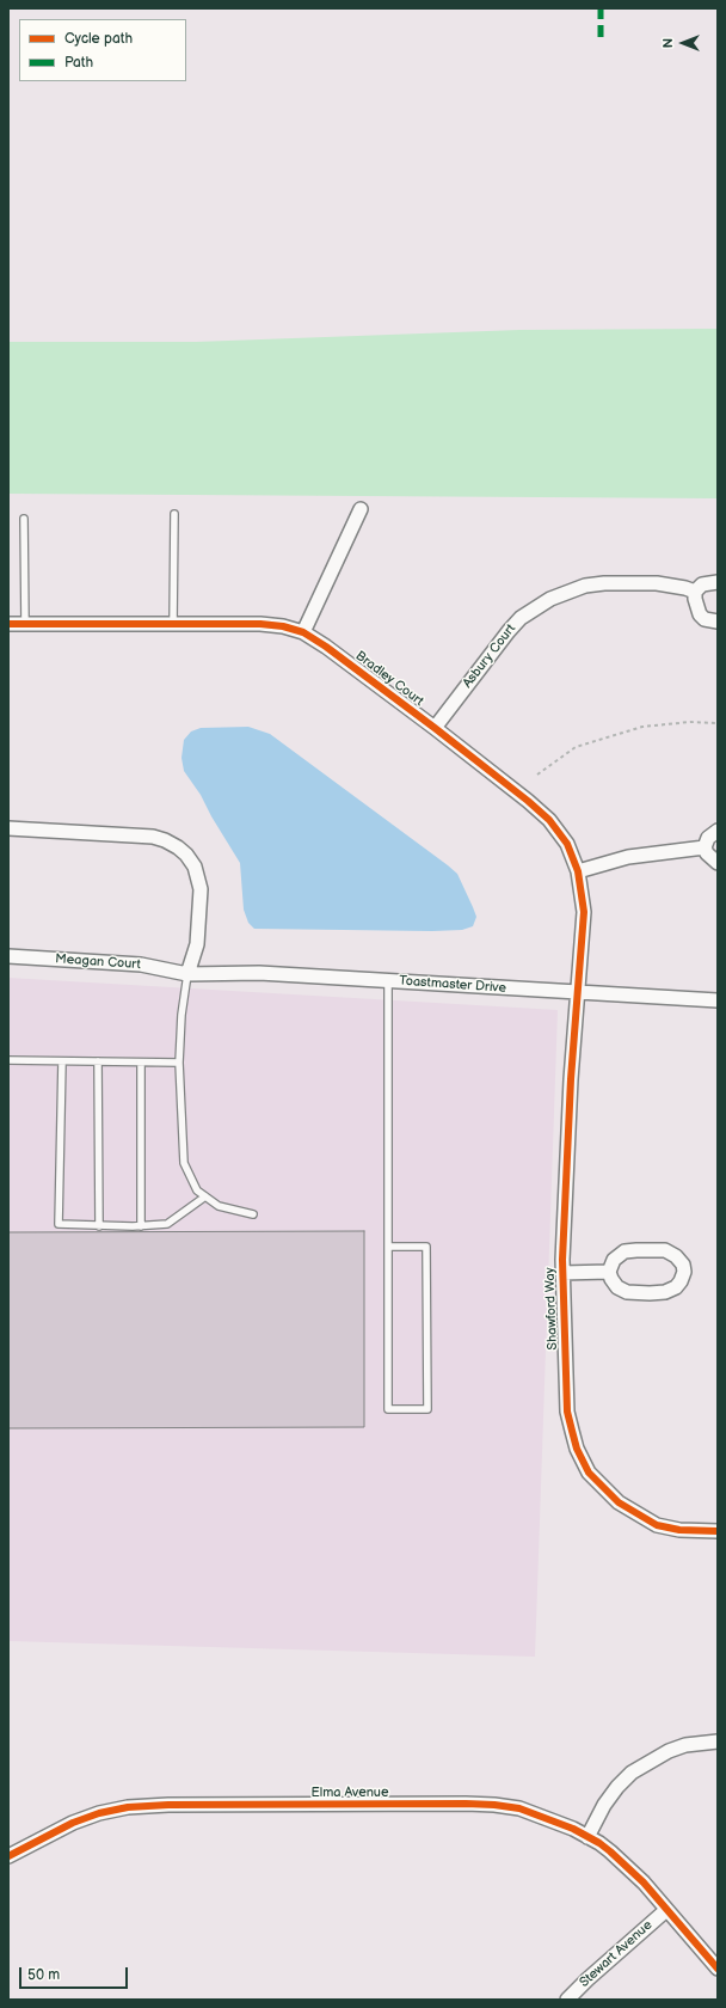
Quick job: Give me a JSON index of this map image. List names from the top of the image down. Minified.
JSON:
{"streets":{"street":["Asbury Court","Bradley Court","Meagan Court","Toastmaster Drive","Shawford Way","Elma Avenue","Stewart Avenue"]},"crossings":[["Asbury Court","Bradley Court"],["Bradley Court","Toastmaster Drive"],["Bradley Court","Shawford Way"],["Meagan Court","Toastmaster Drive"],["Toastmaster Drive","Shawford Way"],["Elma Avenue","Stewart Avenue"]],"legend":["Cycle path","Path"],"scale_bar":"50 m","north":"left"}
